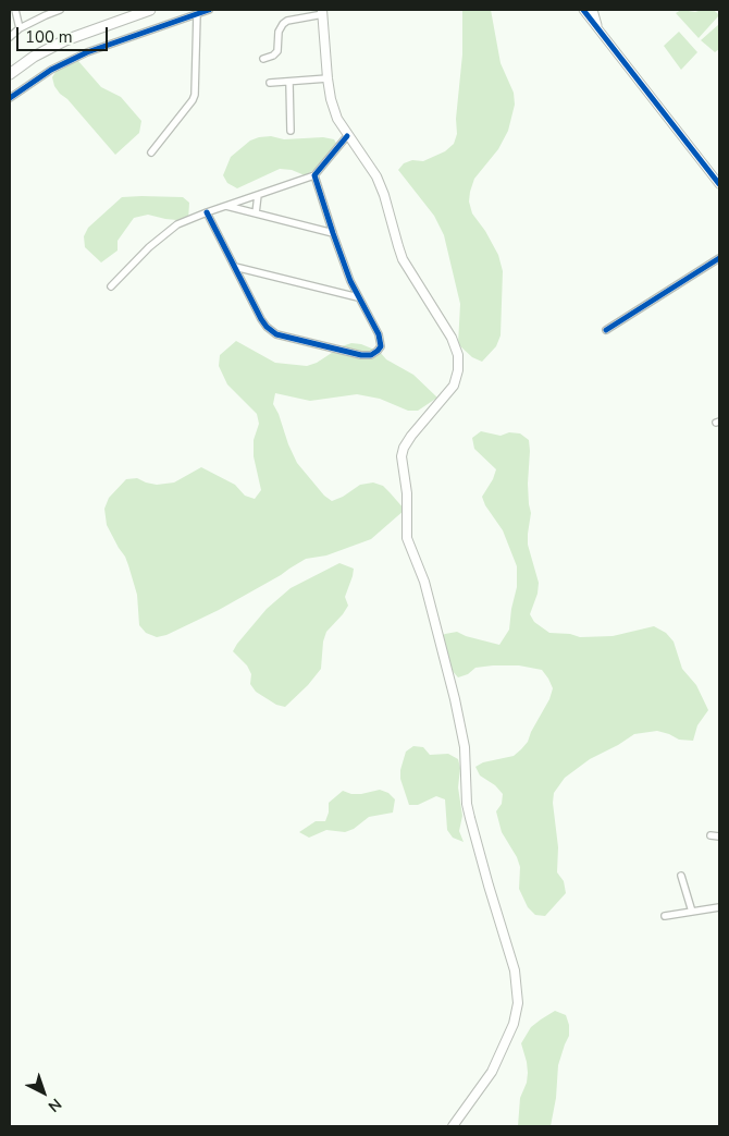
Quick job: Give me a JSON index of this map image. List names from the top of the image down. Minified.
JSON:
{"scale_bar":"100 m","north":"bottom right"}
